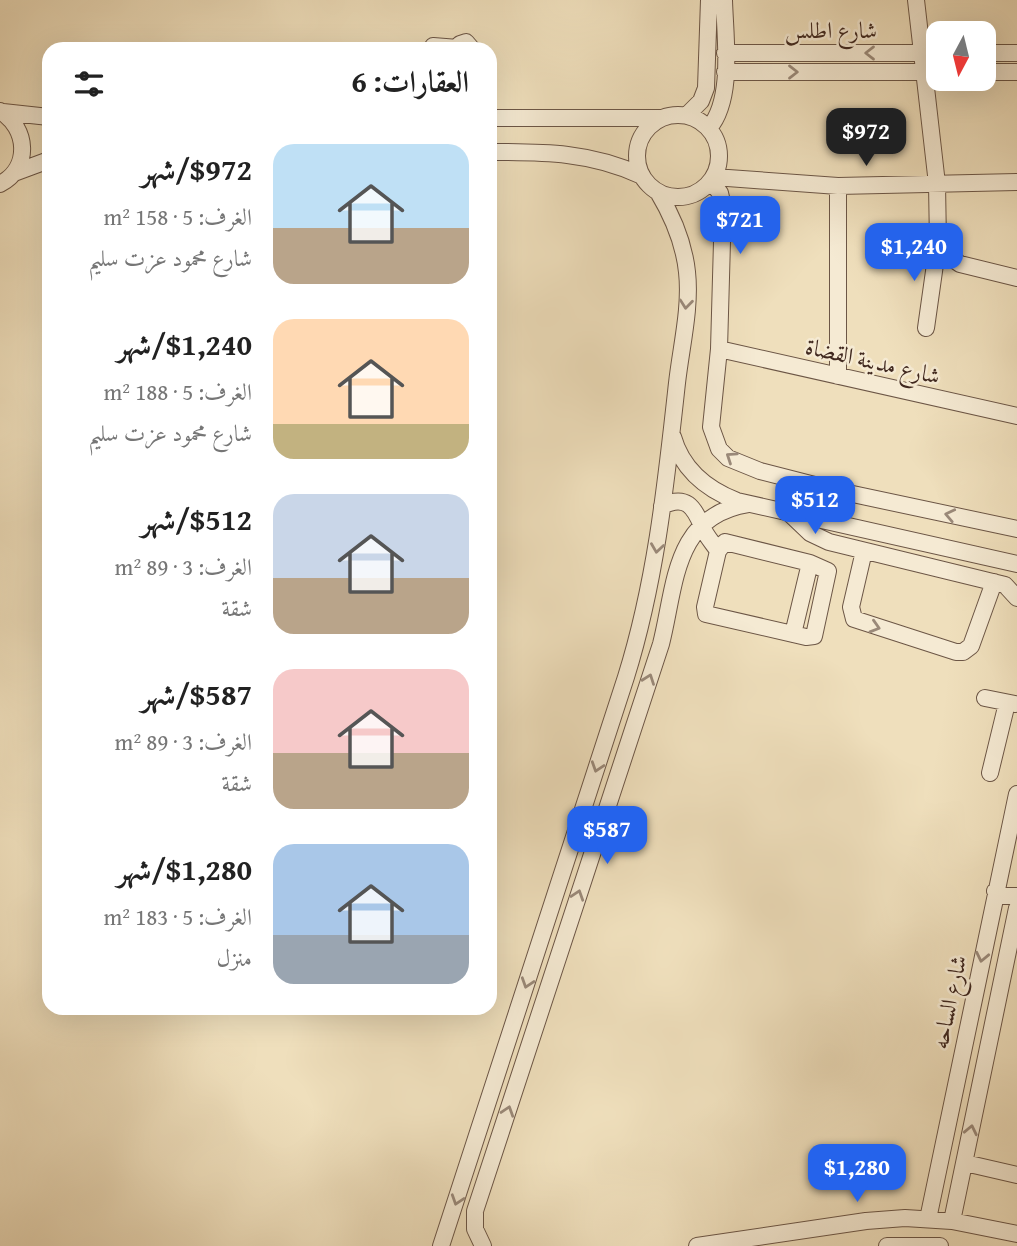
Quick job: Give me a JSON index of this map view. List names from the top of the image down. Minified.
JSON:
{"streets":{"street":["شارع اطلس","شارع مدينة القضاة","شارع الساحه"]},"north":"bottom","page":{"heading":"العقارات: 6","price":["$972","$721","$1,240","$512","$587","$1,280"],"list":[{"name":"$972/شهر","note":"الغرف: 5 · 158 m² · شارع محمود عزت سليم"},{"name":"$1,240/شهر","note":"الغرف: 5 · 188 m² · شارع محمود عزت سليم"},{"name":"$512/شهر","note":"الغرف: 3 · 89 m² · شقة"},{"name":"$587/شهر","note":"الغرف: 3 · 89 m² · شقة"},{"name":"$1,280/شهر","note":"الغرف: 5 · 183 m² · منزل"}]}}
